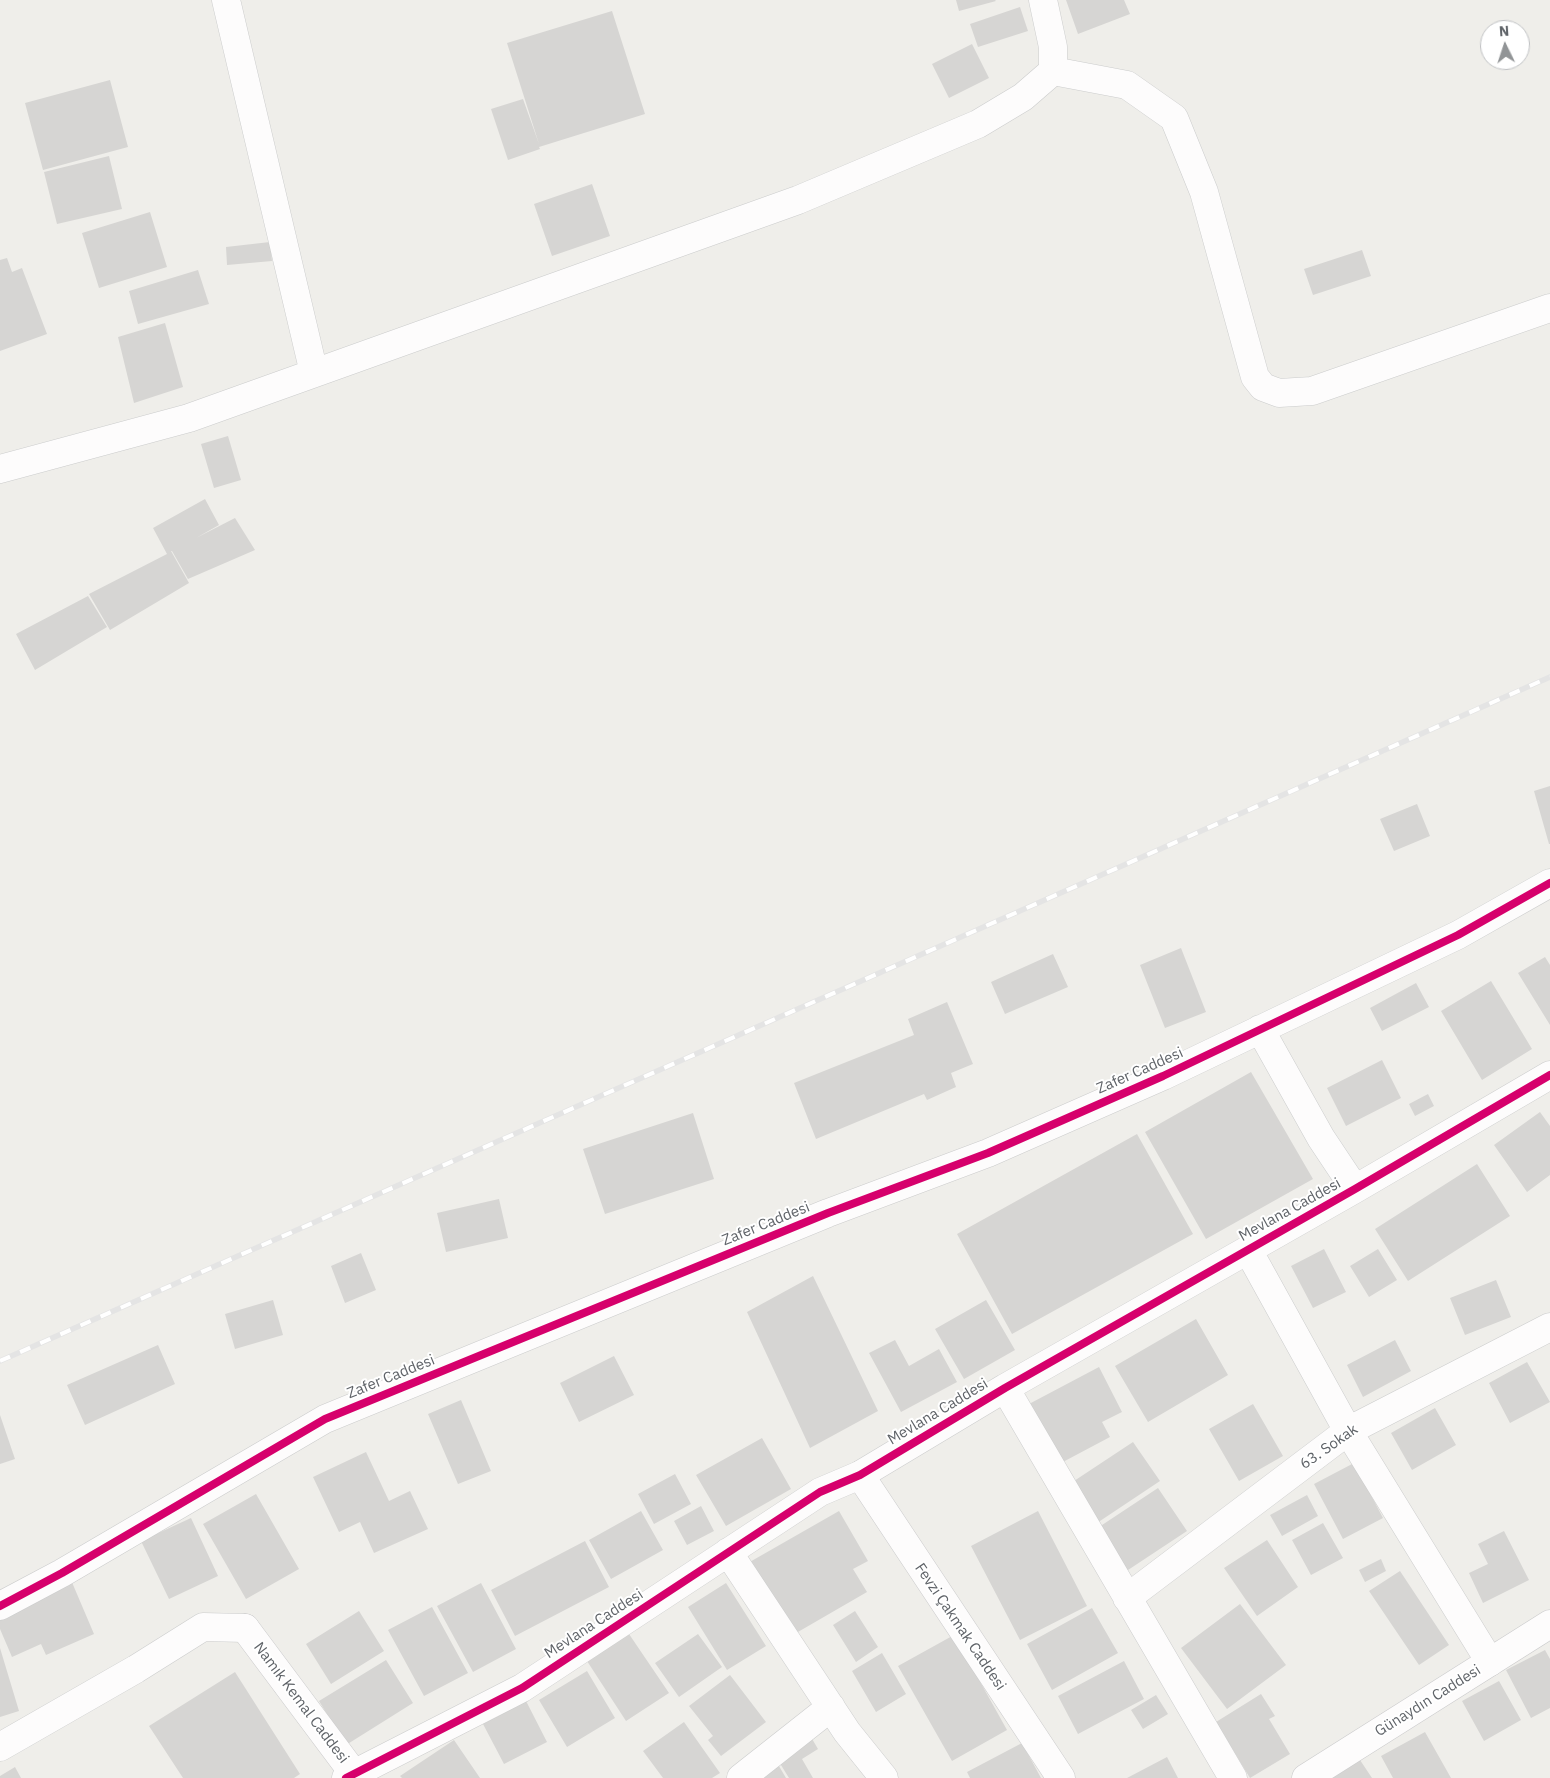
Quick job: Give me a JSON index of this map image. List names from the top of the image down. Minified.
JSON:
{"streets":{"street":["Zafer Caddesi","Mevlana Caddesi","63. Sokak","Fevzi Çakmak Caddesi","Günaydın Caddesi","Namık Kemal Caddesi"]},"crossings":[["Mevlana Caddesi","Fevzi Çakmak Caddesi"],["Mevlana Caddesi","Namık Kemal Caddesi"]],"north":"top"}
